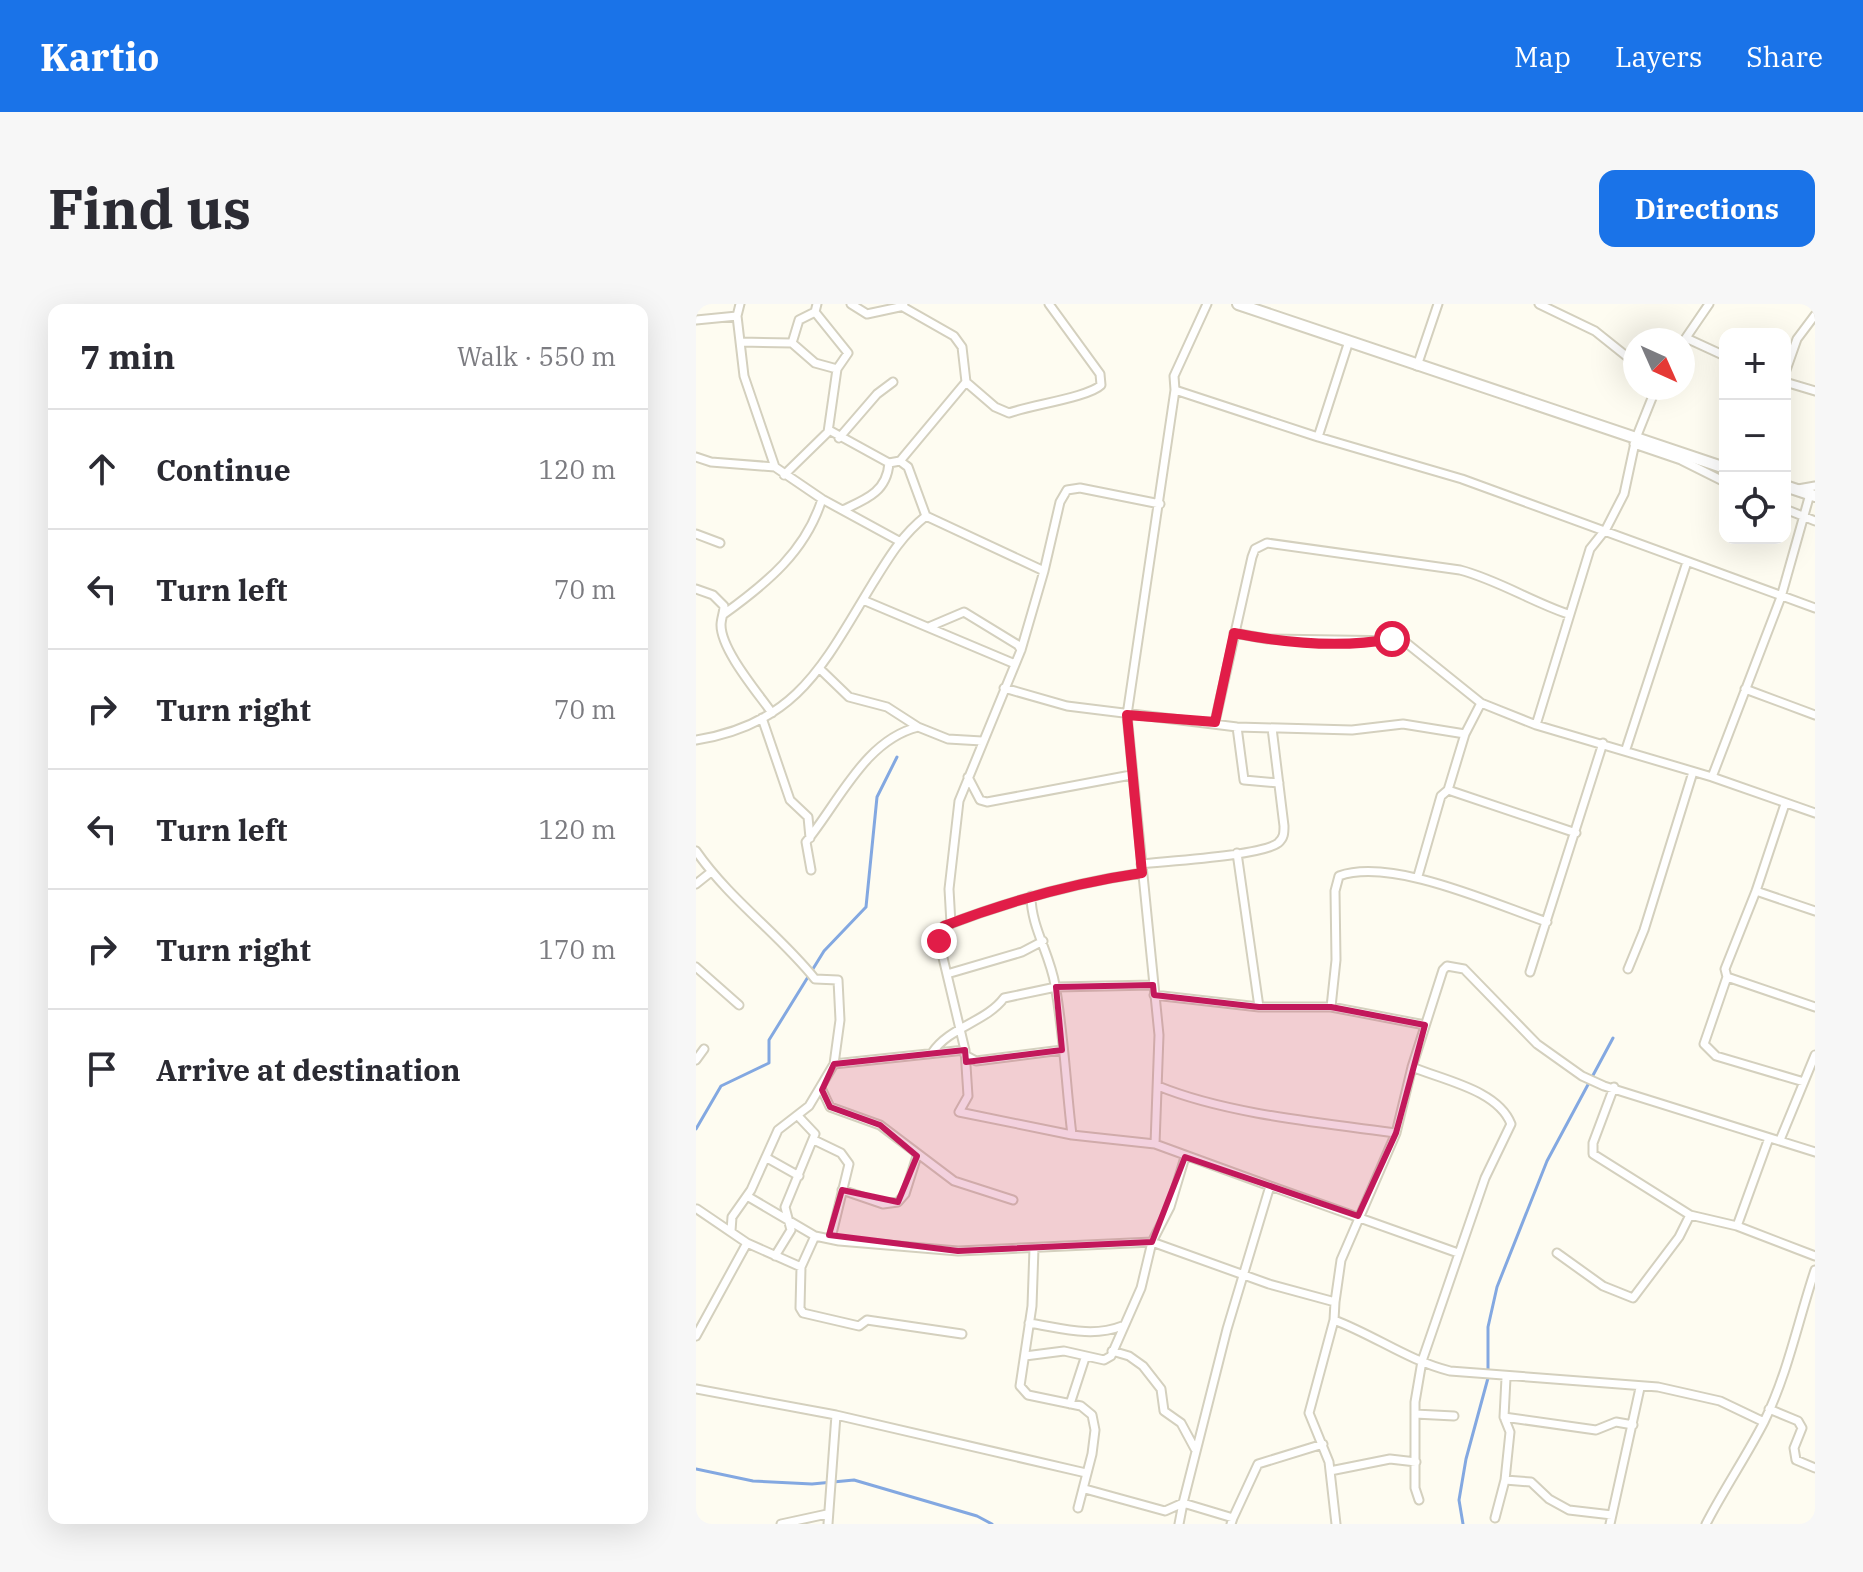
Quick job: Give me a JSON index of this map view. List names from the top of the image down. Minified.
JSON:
{"north":"bottom right","page":{"header":"Kartio","nav":["Map","Layers","Share"],"buttons":"Directions","title":"Find us","heading":["7 min","Walk · 550 m"],"map_buttons":["+","−"],"list":[["Continue","120 m"],["Turn left","70 m"],["Turn right","70 m"],["Turn left","120 m"],["Turn right","170 m"],"Arrive at destination"]}}
